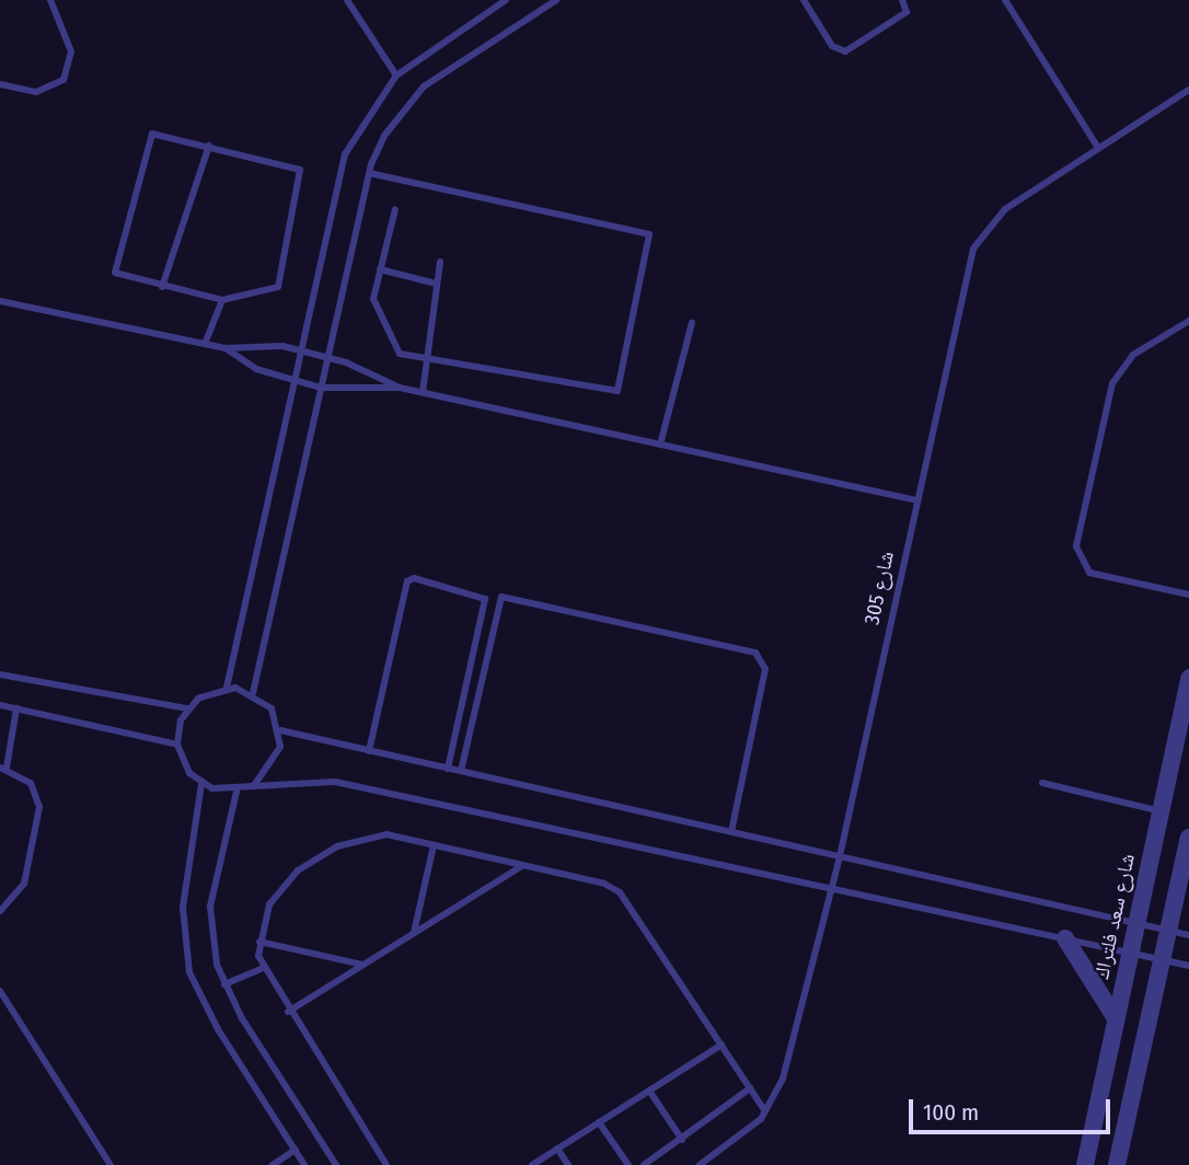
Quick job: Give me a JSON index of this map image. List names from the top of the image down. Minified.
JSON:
{"streets":{"street":["شارع سعد فلتراك"],"lane":["شارع 305"]},"scale_bar":"100 m"}
